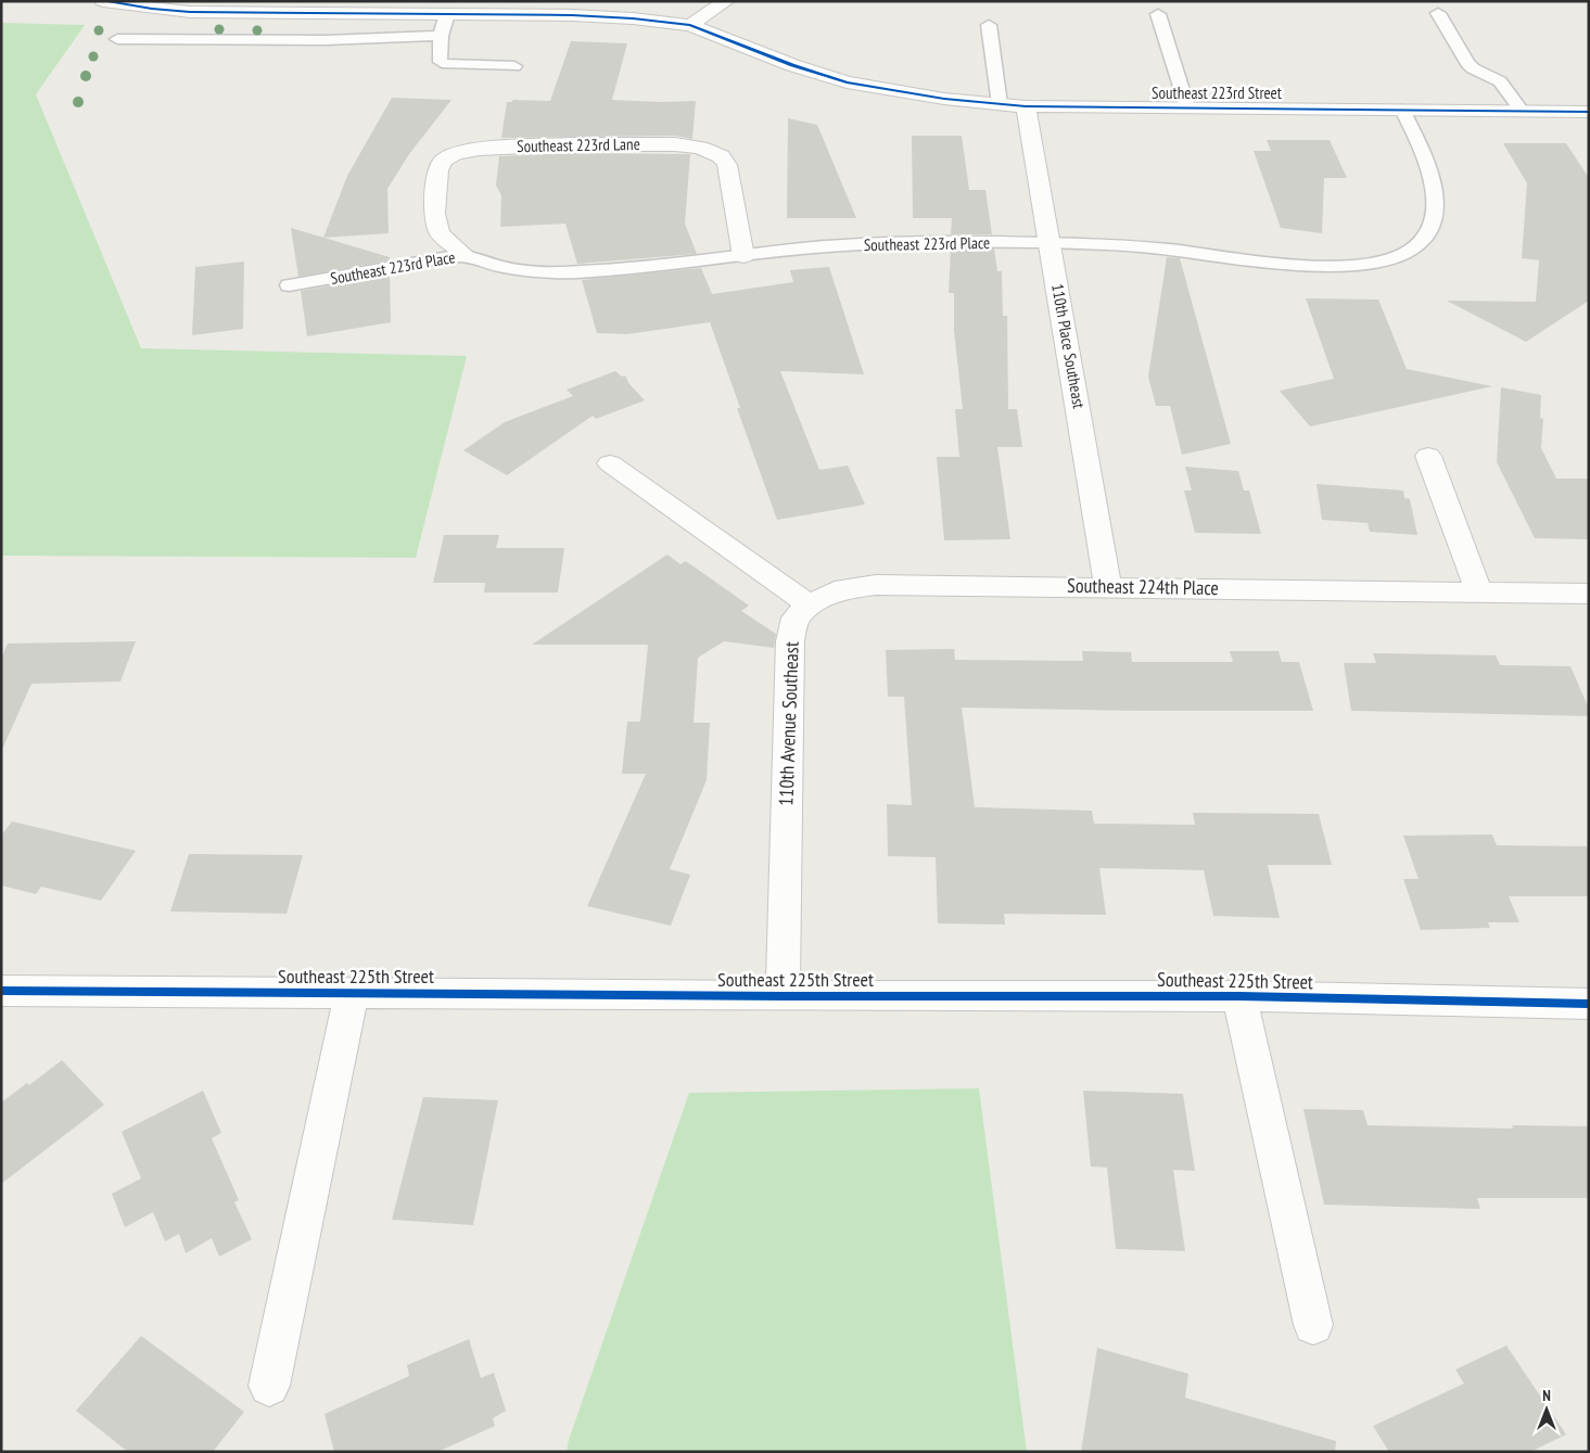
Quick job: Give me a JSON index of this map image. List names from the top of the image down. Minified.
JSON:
{"streets":{"street":["Southeast 223rd Street","Southeast 223rd Lane","110th Place Southeast","Southeast 224th Place","110th Avenue Southeast","Southeast 225th Street"],"lane":["Southeast 223rd Place"]},"crossings":[["Southeast 223rd Street","Southeast 223rd Place"],["Southeast 223rd Street","110th Place Southeast"],["Southeast 223rd Lane","Southeast 223rd Place"],["Southeast 223rd Place","110th Place Southeast"],["110th Place Southeast","Southeast 224th Place"],["Southeast 224th Place","110th Avenue Southeast"],["110th Avenue Southeast","Southeast 225th Street"]],"north":"top"}
